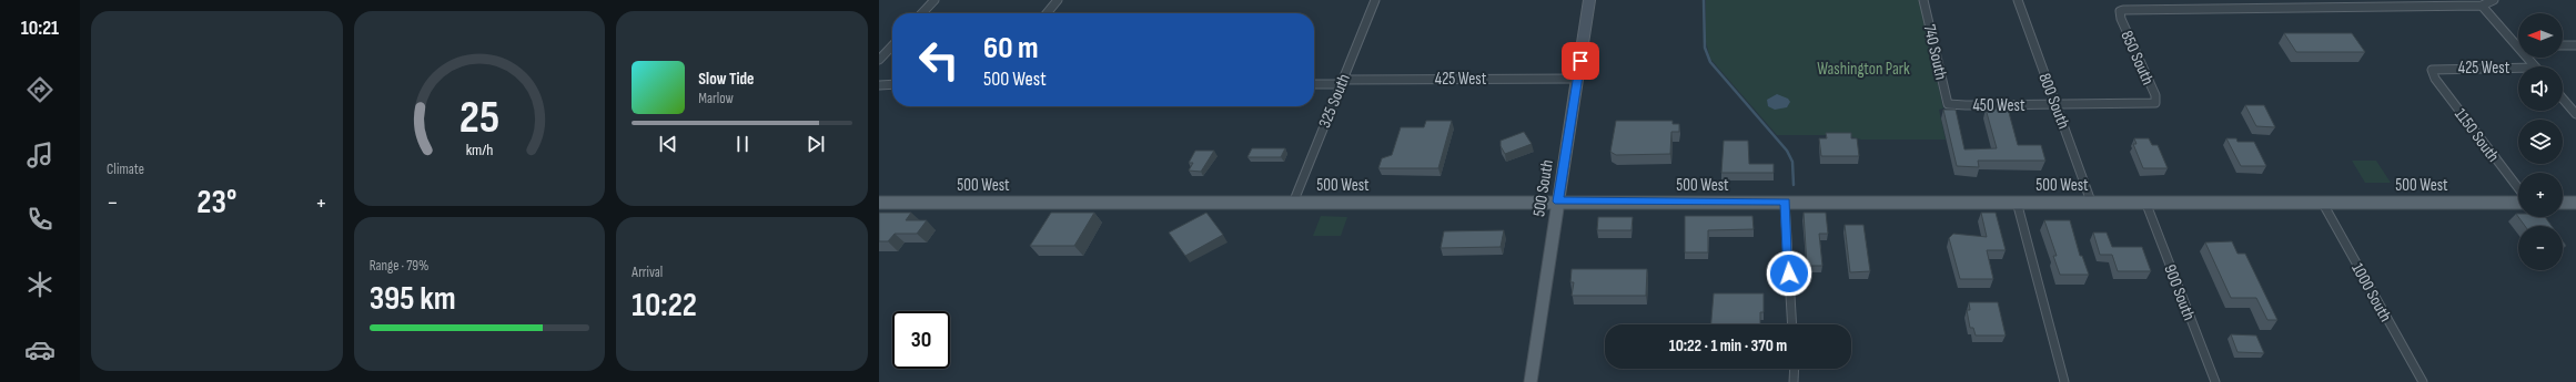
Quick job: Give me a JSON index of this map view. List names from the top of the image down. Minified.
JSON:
{"streets":{"main road":["500 West","500 South"],"street":["740 South","850 South","425 West","325 South","800 South","450 West","1150 South","900 South","1000 South"]},"crossings":[["740 South","450 West"],["850 South","450 West"],["425 West","325 South"],["425 West","1150 South"],["425 West","500 South"],["325 South","500 West"],["800 South","450 West"],["800 South","500 West"],["500 West","500 South"],["500 West","900 South"],["500 West","1000 South"]],"parks":["Washington Park"],"north":"left","page":{"tabs":"10:21","tile":["Climate",["Range · 79%","395 km"],["Arrival","10:22"]],"map_buttons":["+","−"],"turn":["60 m","500 West"],"song":["Slow Tide","Marlow"],"heat":["−","23°","+"],"limit":"30","trip":"10:22 · 1 min · 370 m","gauge":["25","km/h"]}}
